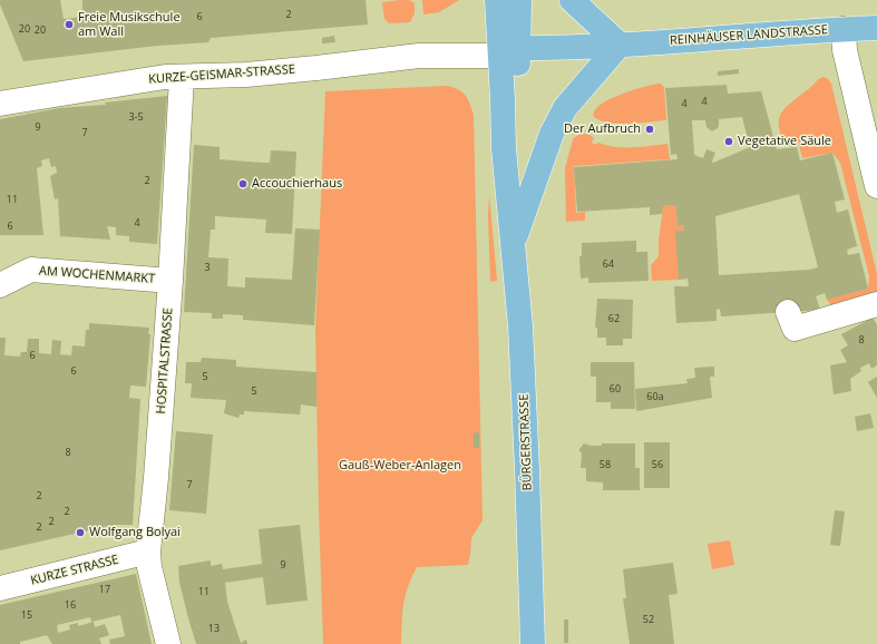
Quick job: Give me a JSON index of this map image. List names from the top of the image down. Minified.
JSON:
{"streets":{"main road":["REINHÄUSER LANDSTRASSE","BÜRGERSTRASSE"],"street":["KURZE-GEISMAR-STRASSE","AM WOCHENMARKT","HOSPITALSTRASSE","KURZE STRASSE"]},"crossings":[["REINHÄUSER LANDSTRASSE","KURZE-GEISMAR-STRASSE"],["REINHÄUSER LANDSTRASSE","BÜRGERSTRASSE"],["KURZE-GEISMAR-STRASSE","HOSPITALSTRASSE"],["KURZE-GEISMAR-STRASSE","BÜRGERSTRASSE"],["AM WOCHENMARKT","HOSPITALSTRASSE"],["HOSPITALSTRASSE","KURZE STRASSE"]],"parks":["Gauß-Weber-Anlagen"],"places":["Freie Musikschule am Wall","Der Aufbruch","Vegetative Säule","Accouchierhaus","Wolfgang Bolyai"],"house_numbers":["2","6","20","20","4","4","3-5","9","7","2","11","4","6","64","3","62","8","6","6","5","60","5","60a","8","58","56","7","2","2","2","2","9","17","11","16","15","52","13"]}
